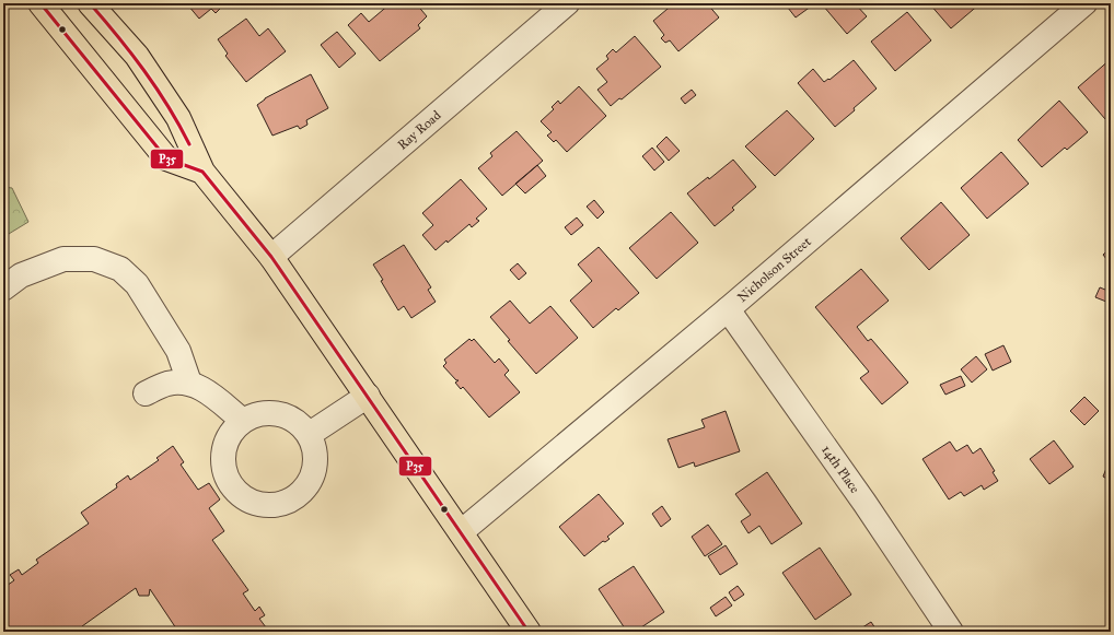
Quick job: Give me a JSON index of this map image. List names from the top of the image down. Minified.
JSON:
{"streets":{"street":["Ray Road","Nicholson Street","14th Place"]},"crossings":[["Nicholson Street","14th Place"]],"lines":["transit line P35"]}
